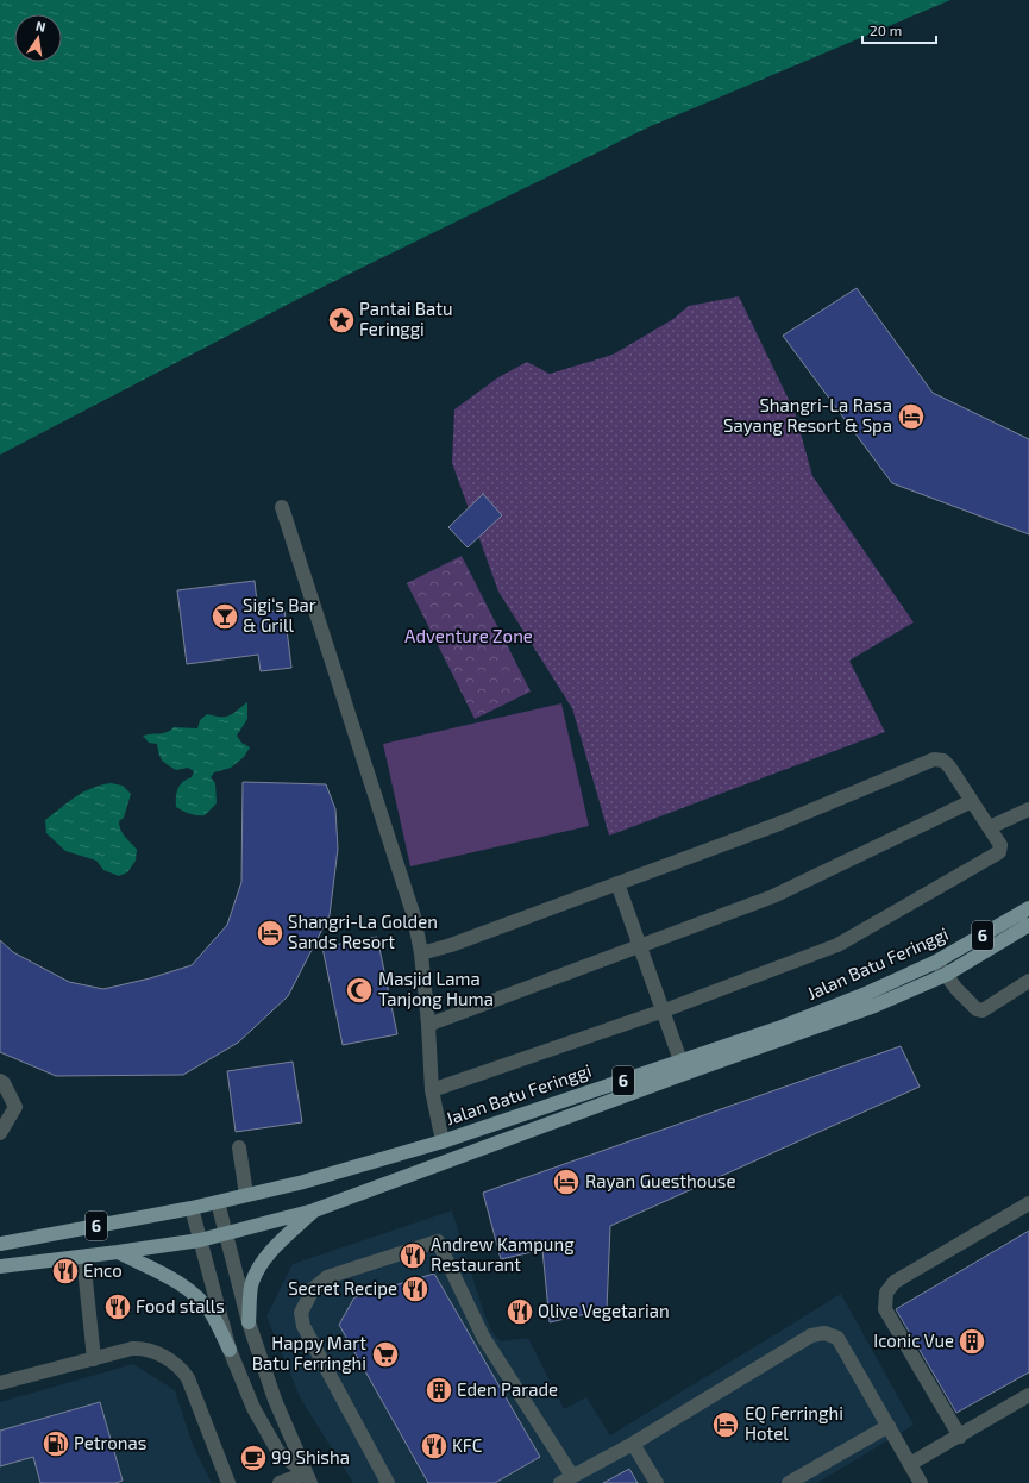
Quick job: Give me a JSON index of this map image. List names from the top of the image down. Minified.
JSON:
{"streets":{"main road":["6","Jalan Batu Feringgi"]},"crossings":[["6","Jalan Batu Feringgi"]],"parks":["Adventure Zone"],"places":{"place":["Pantai Batu Feringgi"],"hotel":["Shangri-La Rasa Sayang Resort & Spa","Shangri-La Golden Sands Resort","Rayan Guesthouse","EQ Ferringhi Hotel"],"bar":["Sigi‘s Bar & Grill"],"mosque":["Masjid Lama Tanjong Huma"],"restaurant":["Andrew Kampung Restaurant","Enco","Secret Recipe","Food stalls","Olive Vegetarian","KFC"],"building":["Iconic Vue","Eden Parade"],"supermarket":["Happy Mart Batu Ferringhi"],"fuel station":["Petronas"],"cafe":["99 Shisha"]},"scale_bar":"20 m","north":"top"}
